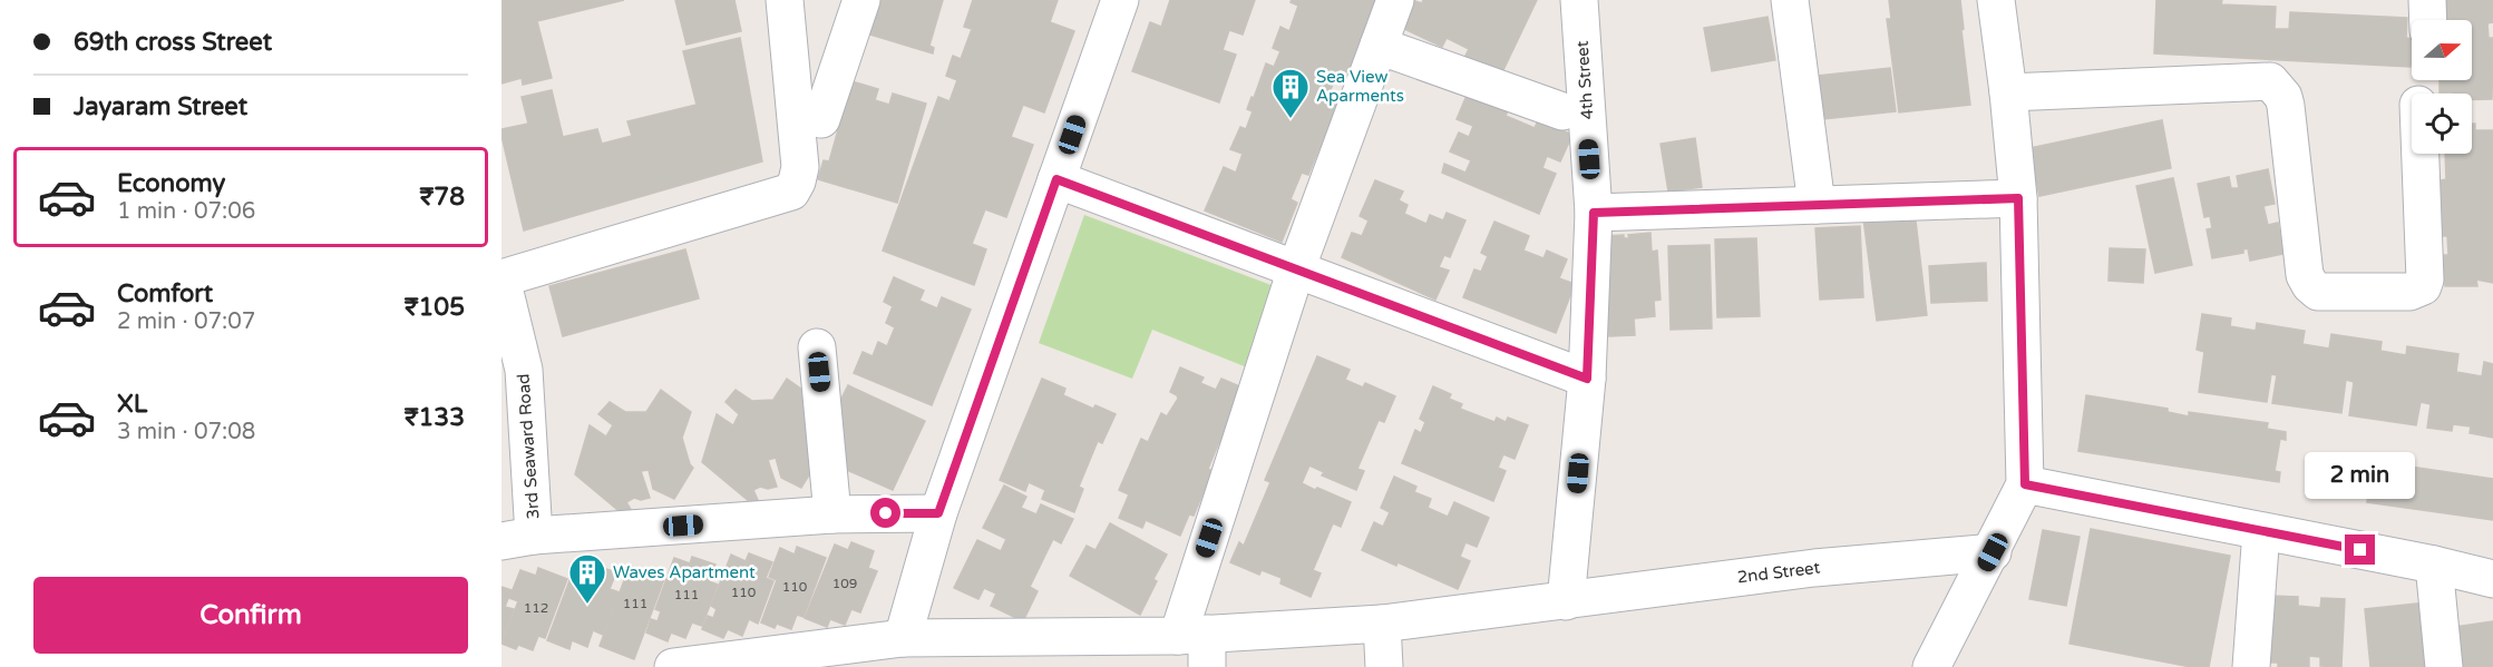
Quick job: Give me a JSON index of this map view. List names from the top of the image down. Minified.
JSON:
{"streets":{"street":["4th Street","3rd Seaward Road","2nd Street"]},"crossings":[["4th Street","2nd Street"]],"places":{"building":["Sea View Aparments","Waves Apartment"]},"house_numbers":["109","110","110","111","111","112"],"north":"right","page":{"banner":["69th cross Street","Jayaram Street"],"list":[{"name":"Economy","note":"1 min · 07:06","value":"₹78"},{"name":"Comfort","note":"2 min · 07:07","value":"₹105"},{"name":"XL","note":"3 min · 07:08","value":"₹133"}],"bubble":"2 min","buttons":"Confirm"}}
